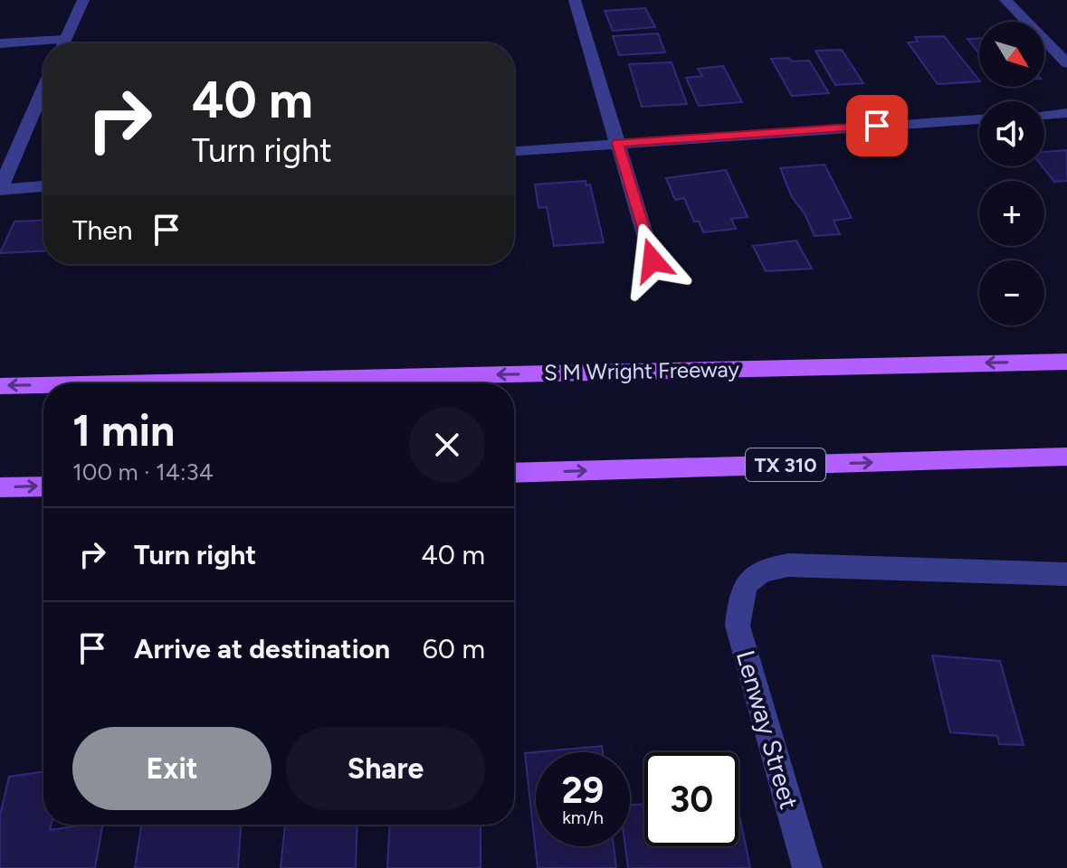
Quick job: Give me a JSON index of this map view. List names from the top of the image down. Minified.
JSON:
{"streets":{"main road":["S M Wright Freeway","TX 310"],"street":["Lenway Street"]},"north":"bottom right","page":{"map_buttons":["+","−"],"turn":["40 m","Turn right"],"then":"Then","heading":["1 min","100 m · 14:34"],"list":[{"name":"Turn right","value":"40 m"},{"name":"Arrive at destination","value":"60 m"}],"buttons":["Exit","Share"],"speed":"29 km/h","limit":"30"}}
